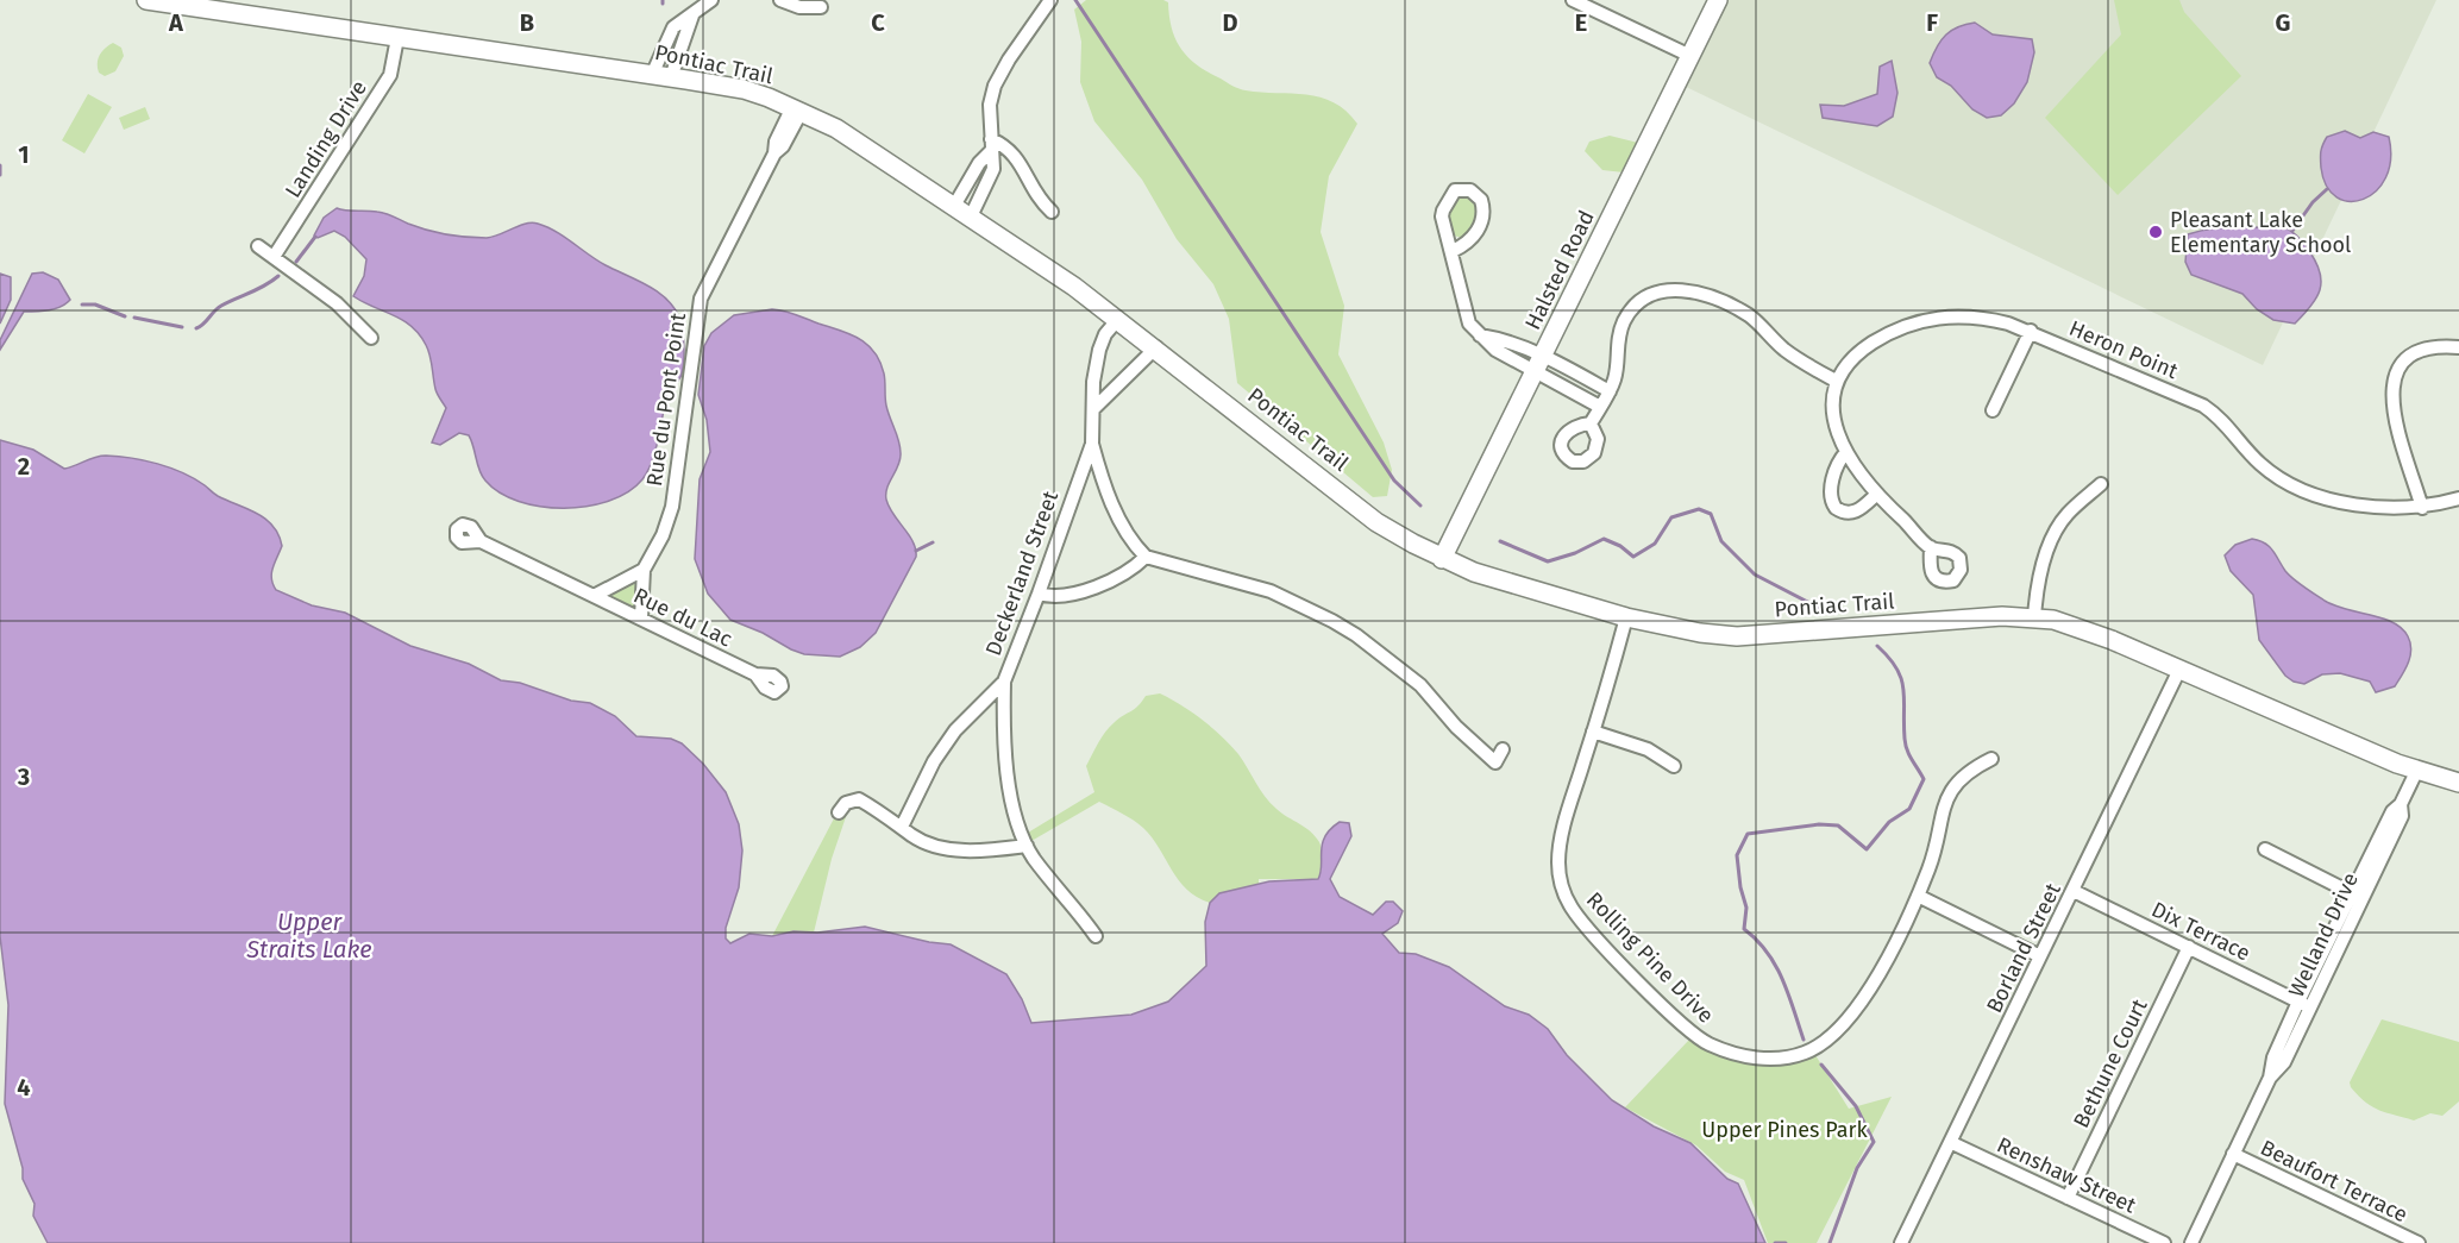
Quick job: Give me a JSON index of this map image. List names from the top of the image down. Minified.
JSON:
{"streets":{"main road":["Pontiac Trail","Halsted Road"],"street":["Landing Drive","Heron Point","Rue du Pont Point","Deckerland Street","Rue du Lac","Dix Terrace","Welland Drive","Borland Street","Rolling Pine Drive","Bethune Court","Renshaw Street","Beaufort Terrace"]},"crossings":[["Pontiac Trail","Landing Drive"],["Pontiac Trail","Halsted Road"],["Pontiac Trail","Rue du Pont Point"],["Pontiac Trail","Deckerland Street"],["Pontiac Trail","Welland Drive"],["Pontiac Trail","Borland Street"],["Pontiac Trail","Rolling Pine Drive"],["Rue du Pont Point","Rue du Lac"],["Dix Terrace","Welland Drive"],["Dix Terrace","Borland Street"],["Dix Terrace","Bethune Court"],["Welland Drive","Beaufort Terrace"],["Borland Street","Renshaw Street"],["Bethune Court","Renshaw Street"]],"water":["Upper Straits Lake"],"parks":["Upper Pines Park"],"places":["Pleasant Lake Elementary School"],"grid":{"columns":["A","B","C","D","E","F","G"],"rows":["1","2","3","4"]}}
